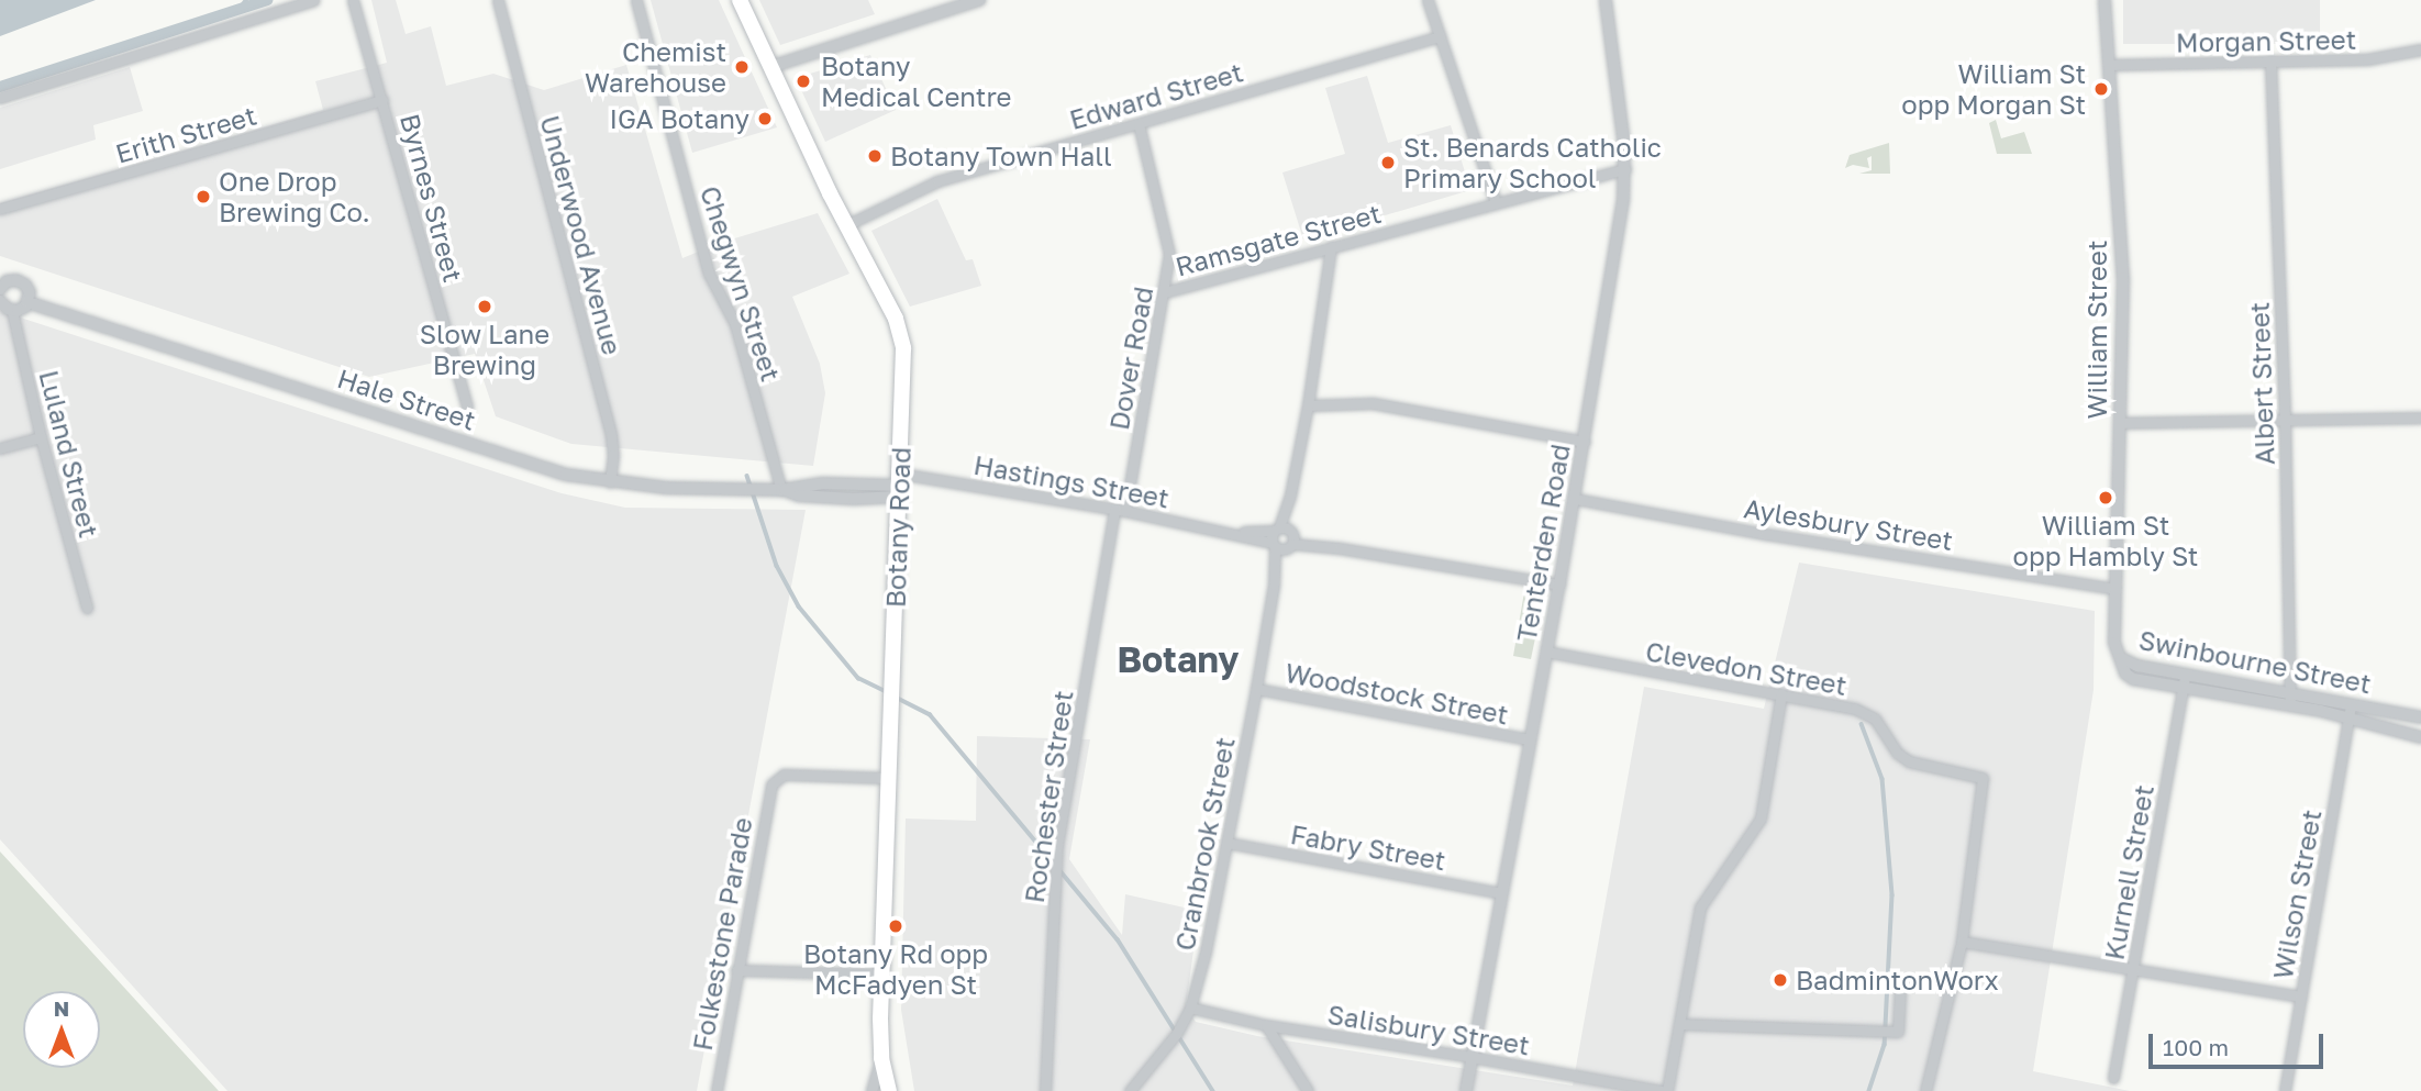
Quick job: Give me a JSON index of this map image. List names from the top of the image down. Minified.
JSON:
{"streets":{"main road":["Botany Road"],"street":["Morgan Street","Edward Street","Erith Street","Byrnes Street","Underwood Avenue","Ramsgate Street","Chegwyn Street","William Street","Dover Road","Albert Street","Hale Street","Luland Street","Hastings Street","Aylesbury Street","Tenterden Road","Swinbourne Street","Clevedon Street","Woodstock Street","Rochester Street","Cranbrook Street","Fabry Street","Kurnell Street","Wilson Street","Folkestone Parade","Salisbury Street"]},"crossings":[["Morgan Street","William Street"],["Morgan Street","Albert Street"],["Edward Street","Dover Road"],["Edward Street","Botany Road"],["Erith Street","Byrnes Street"],["Underwood Avenue","Hale Street"],["Ramsgate Street","Dover Road"],["Ramsgate Street","Tenterden Road"],["Ramsgate Street","Cranbrook Street"],["Chegwyn Street","Hale Street"],["William Street","Aylesbury Street"],["William Street","Swinbourne Street"],["Dover Road","Hastings Street"],["Dover Road","Rochester Street"],["Albert Street","Swinbourne Street"],["Hale Street","Hastings Street"],["Hale Street","Botany Road"],["Hastings Street","Botany Road"],["Hastings Street","Tenterden Road"],["Hastings Street","Rochester Street"],["Hastings Street","Cranbrook Street"],["Aylesbury Street","Tenterden Road"],["Botany Road","Folkestone Parade"],["Tenterden Road","Clevedon Street"],["Tenterden Road","Woodstock Street"],["Tenterden Road","Fabry Street"],["Tenterden Road","Salisbury Street"],["Swinbourne Street","Kurnell Street"],["Swinbourne Street","Wilson Street"],["Woodstock Street","Cranbrook Street"],["Cranbrook Street","Fabry Street"],["Cranbrook Street","Salisbury Street"]],"districts":["Botany"],"places":["Chemist Warehouse","Botany Medical Centre","William St opp Morgan St","IGA Botany","Botany Town Hall","St. Benards Catholic Primary School","One Drop Brewing Co.","Slow Lane Brewing","William St opp Hambly St","Botany Rd opp McFadyen St","BadmintonWorx"],"scale_bar":"100 m","north":"top"}
